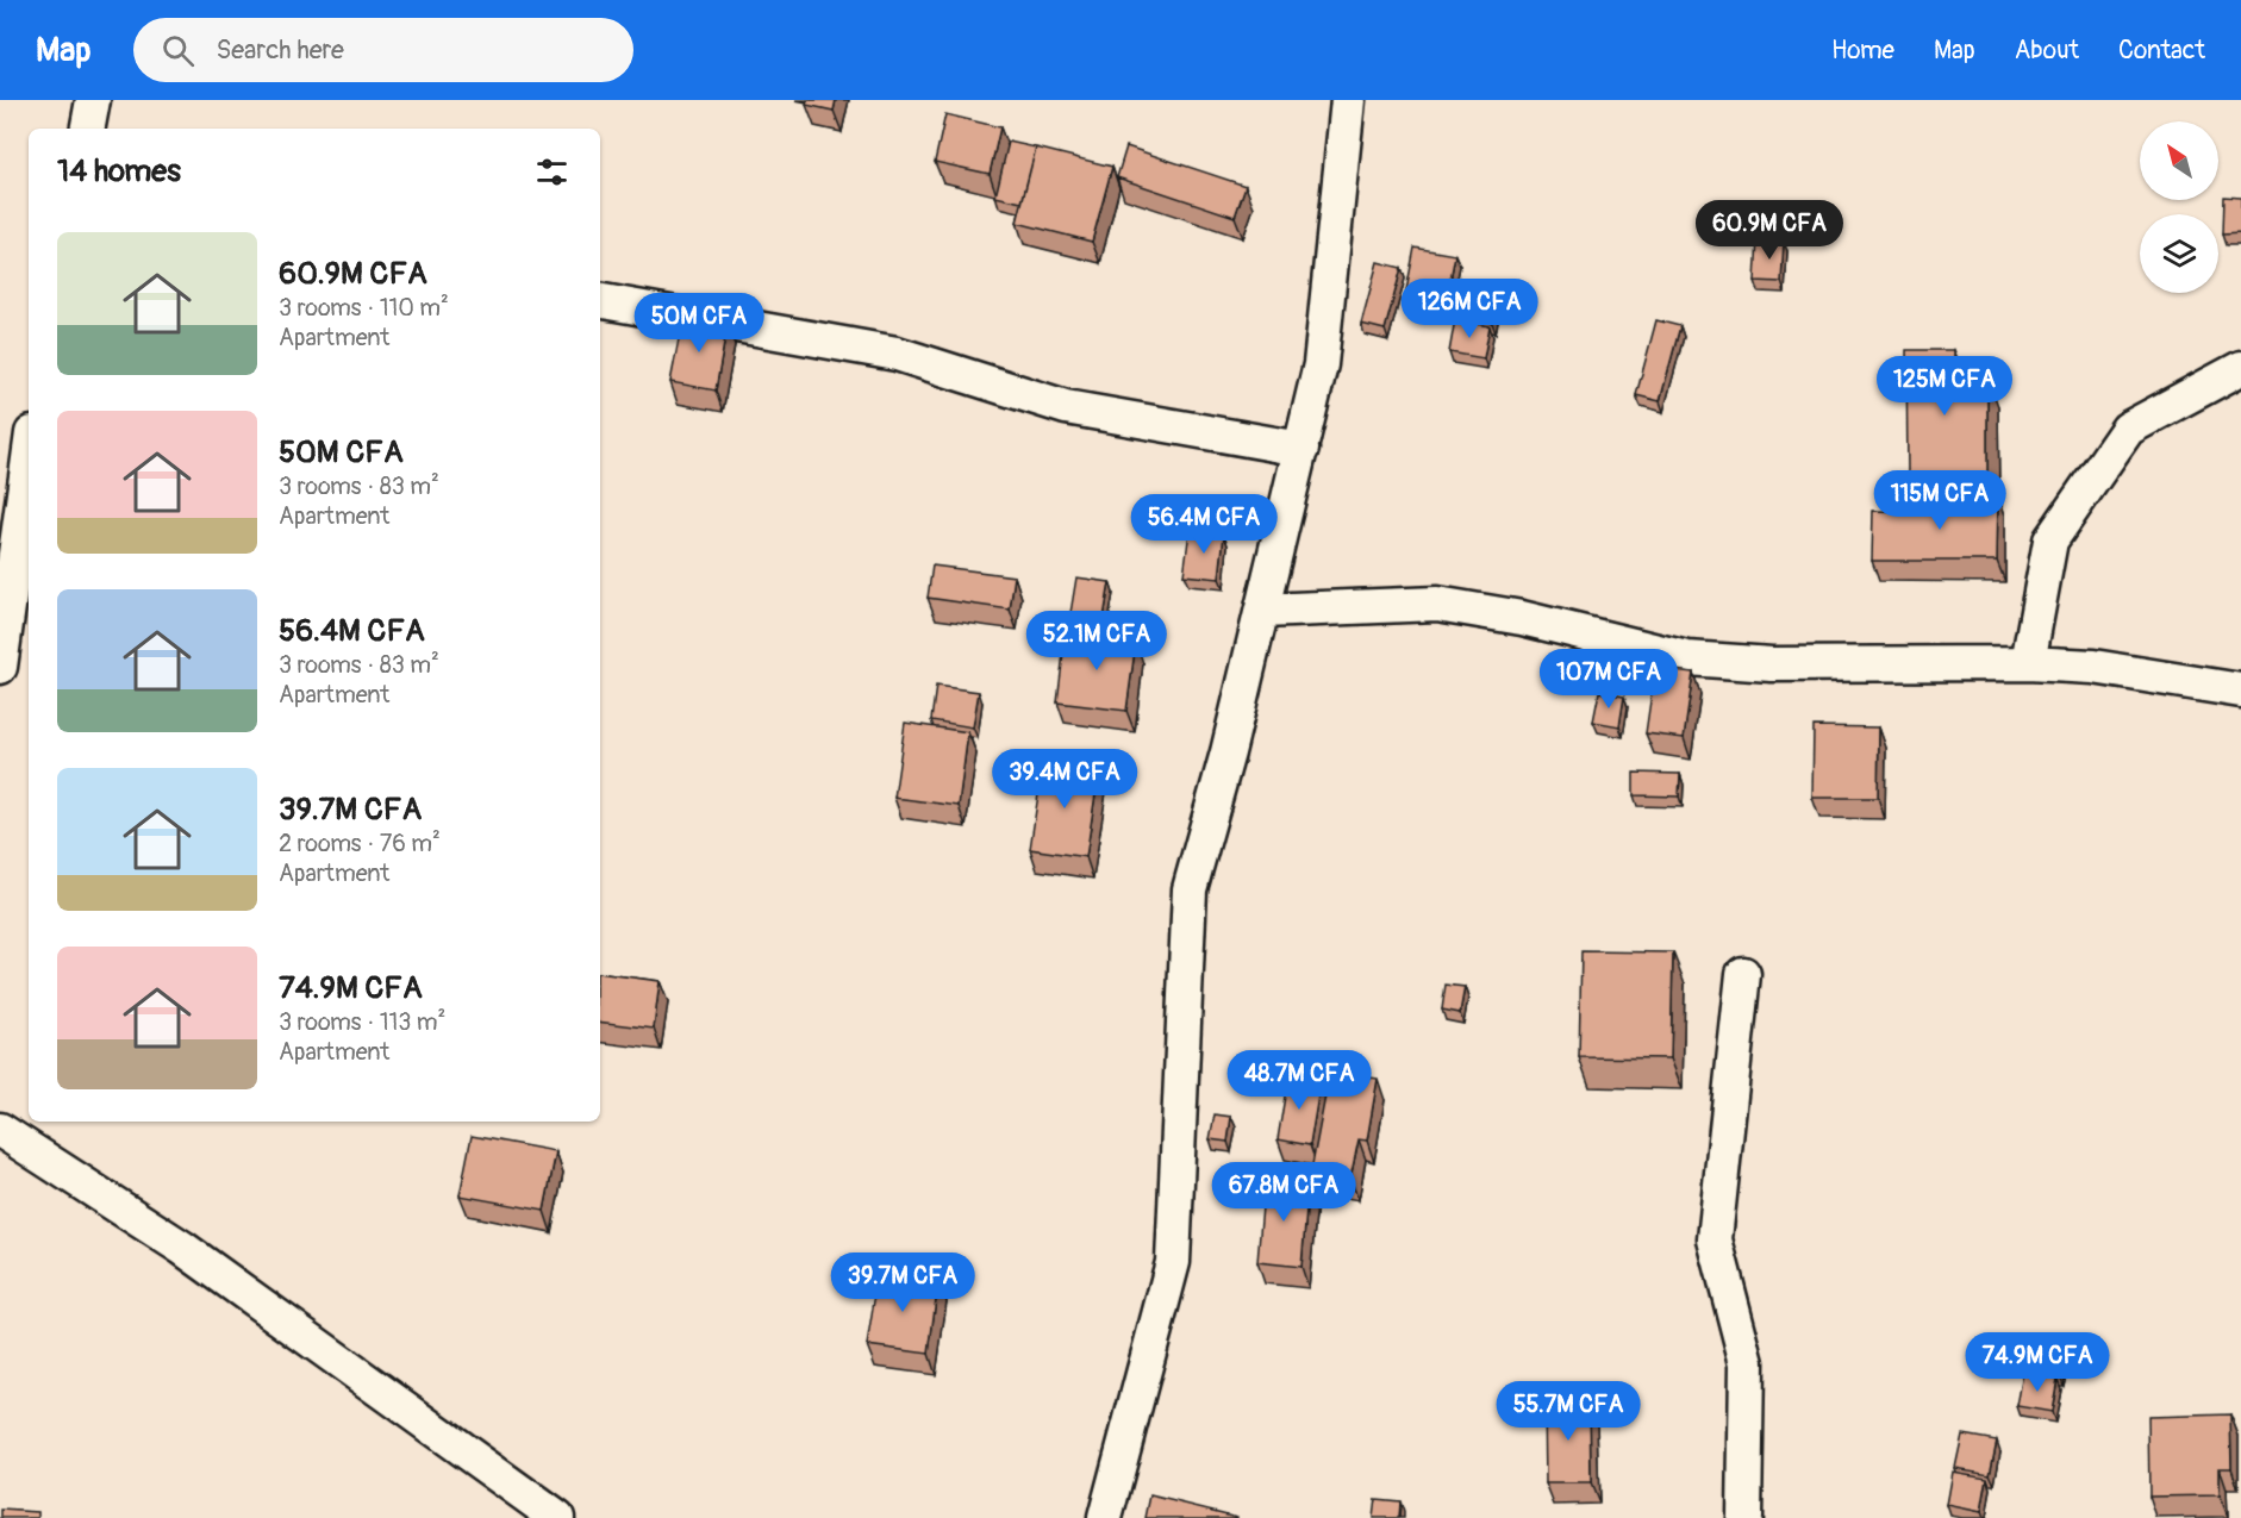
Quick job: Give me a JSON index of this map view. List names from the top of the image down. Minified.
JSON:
{"north":"top left","page":{"header":"Map","search":"Search here","nav":["Home","Map","About","Contact"],"heading":"14 homes","price":["60.9M CFA","126M CFA","50M CFA","125M CFA","115M CFA","56.4M CFA","52.1M CFA","107M CFA","39.4M CFA","48.7M CFA","67.8M CFA","39.7M CFA","74.9M CFA","55.7M CFA"],"list":[{"name":"60.9M CFA","note":"3 rooms · 110 m² · Apartment"},{"name":"50M CFA","note":"3 rooms · 83 m² · Apartment"},{"name":"56.4M CFA","note":"3 rooms · 83 m² · Apartment"},{"name":"39.7M CFA","note":"2 rooms · 76 m² · Apartment"},{"name":"74.9M CFA","note":"3 rooms · 113 m² · Apartment"}]}}
